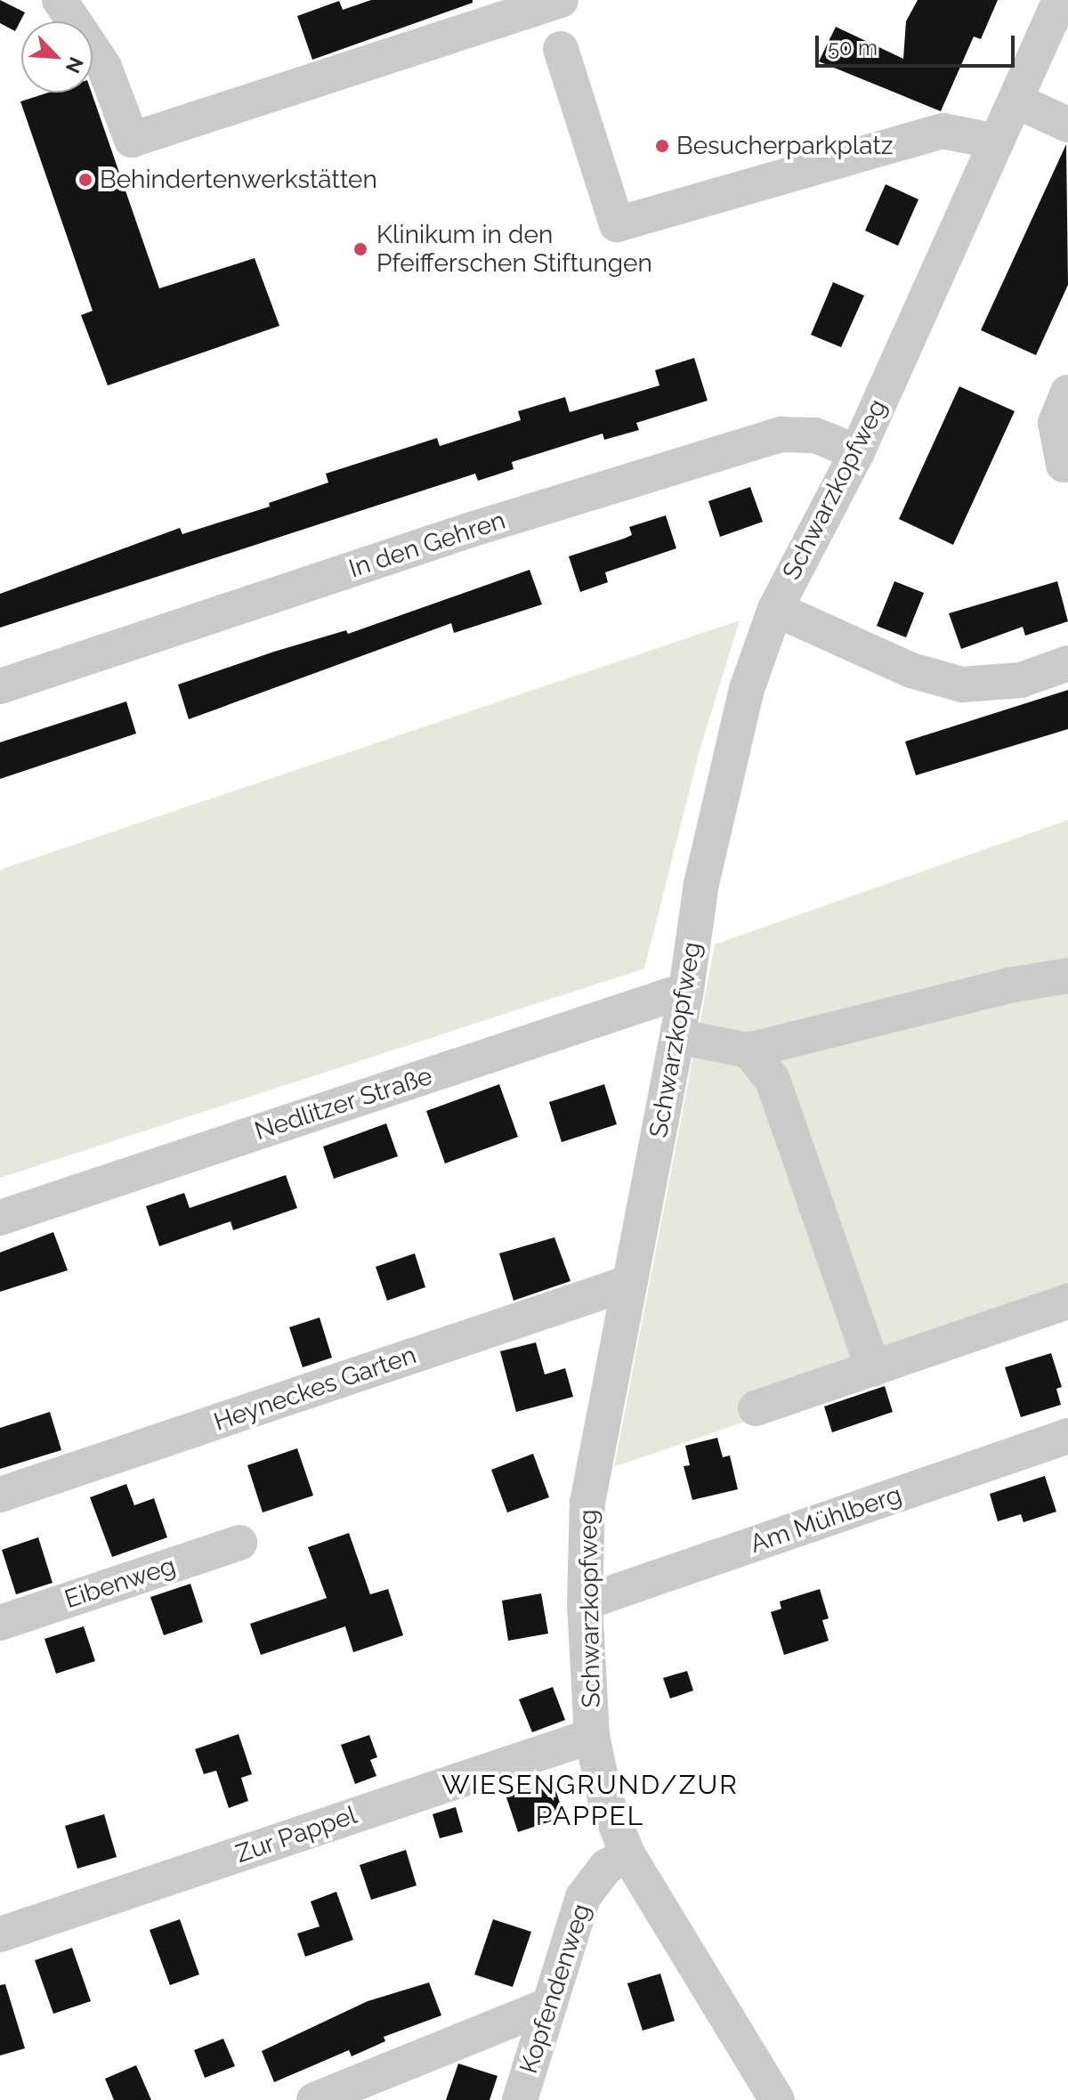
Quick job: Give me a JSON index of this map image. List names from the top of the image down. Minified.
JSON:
{"streets":{"street":["Schwarzkopfweg","In den Gehren","Nedlitzer Straße","Heyneckes Garten","Am Mühlberg","Eibenweg","Zur Pappel","Kopfendenweg"]},"crossings":[["Schwarzkopfweg","In den Gehren"],["Schwarzkopfweg","Nedlitzer Straße"],["Schwarzkopfweg","Heyneckes Garten"],["Schwarzkopfweg","Am Mühlberg"],["Schwarzkopfweg","Zur Pappel"],["Schwarzkopfweg","Kopfendenweg"]],"districts":["WIESENGRUND/ZUR PAPPEL"],"places":["Besucherparkplatz","Behindertenwerkstätten","Klinikum in den Pfeifferschen Stiftungen"],"scale_bar":"50 m","north":"bottom right"}
